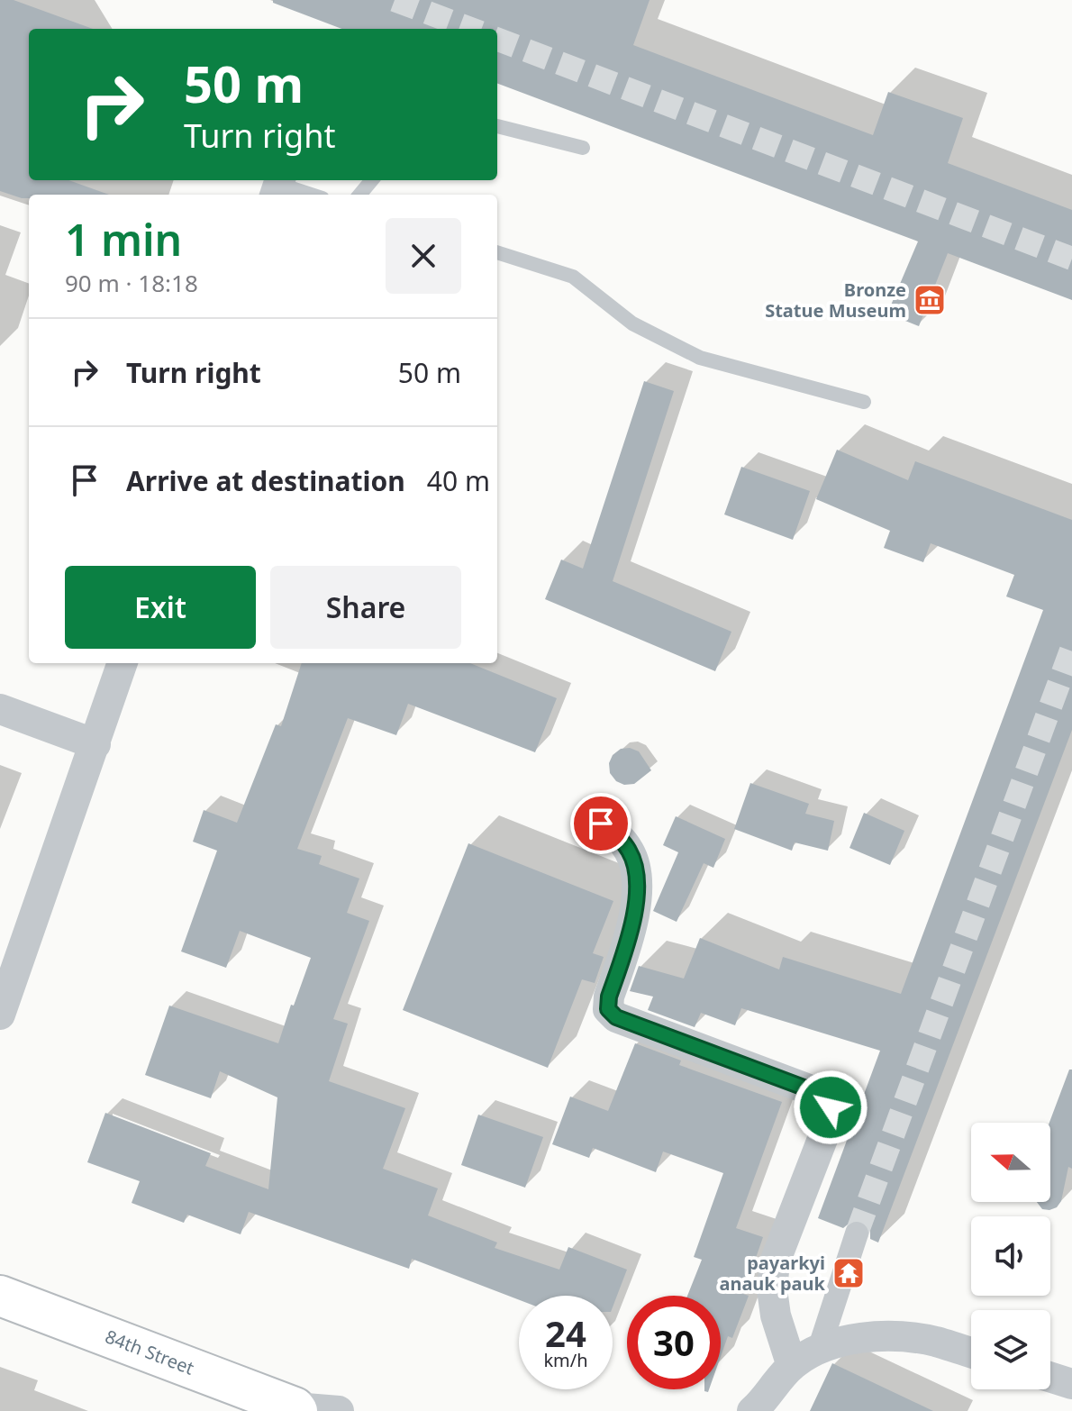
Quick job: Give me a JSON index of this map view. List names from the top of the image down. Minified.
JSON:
{"streets":{"main road":["84th Street"]},"places":{"museum":["Bronze Statue Museum"],"temple":["payarkyi anauk pauk"]},"north":"left","page":{"turn":["50 m","Turn right"],"heading":["1 min","90 m · 18:18"],"list":[{"name":"Turn right","value":"50 m"},{"name":"Arrive at destination","value":"40 m"}],"buttons":["Exit","Share"],"speed":"24 km/h","limit":"30"}}
